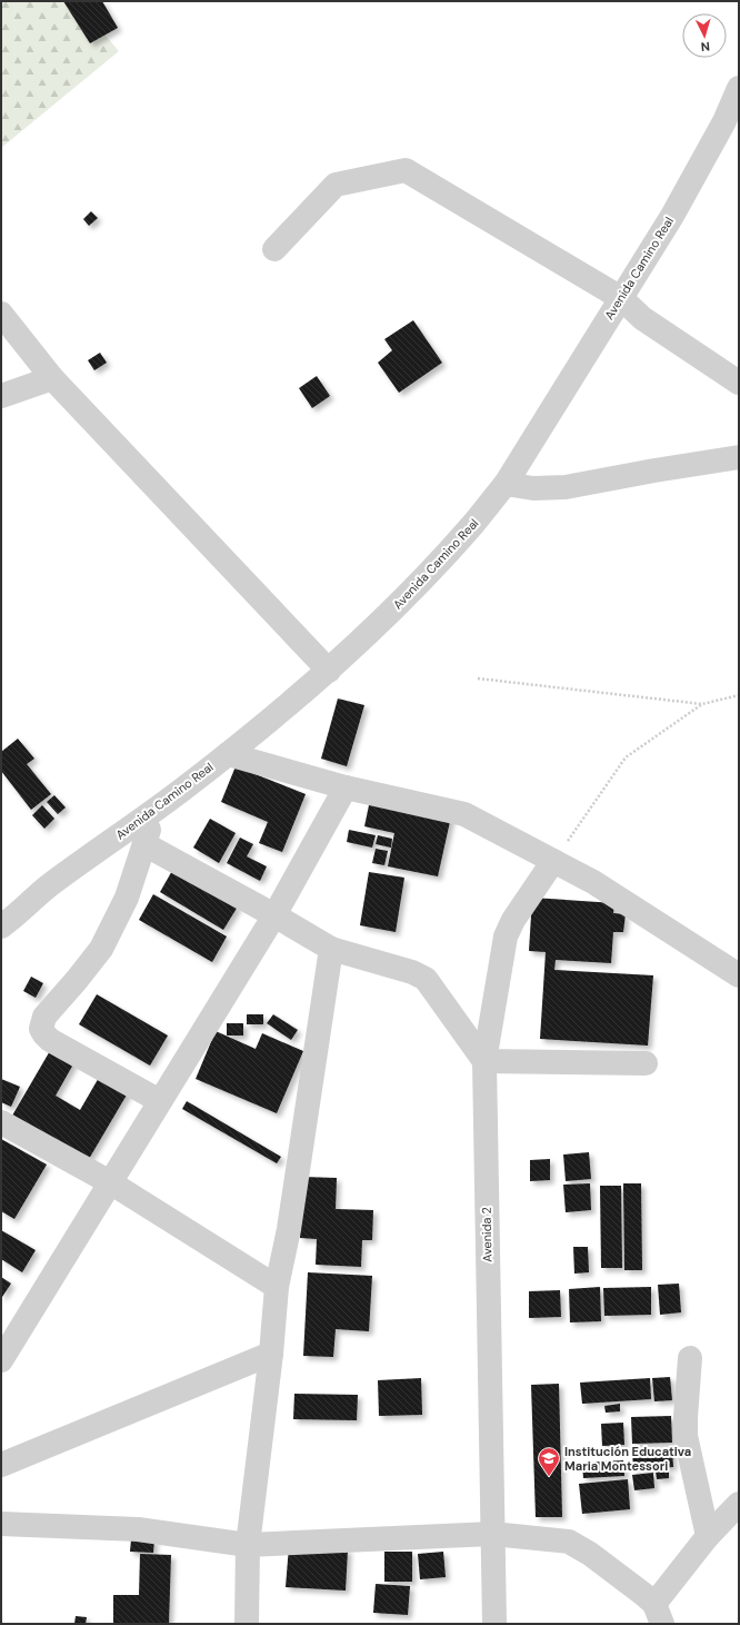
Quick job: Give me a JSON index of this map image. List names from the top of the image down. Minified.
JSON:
{"streets":{"street":["Avenida Camino Real","Avenida 2"]},"places":{"school or university":["Institución Educativa Maria Montessori"]},"north":"bottom"}
